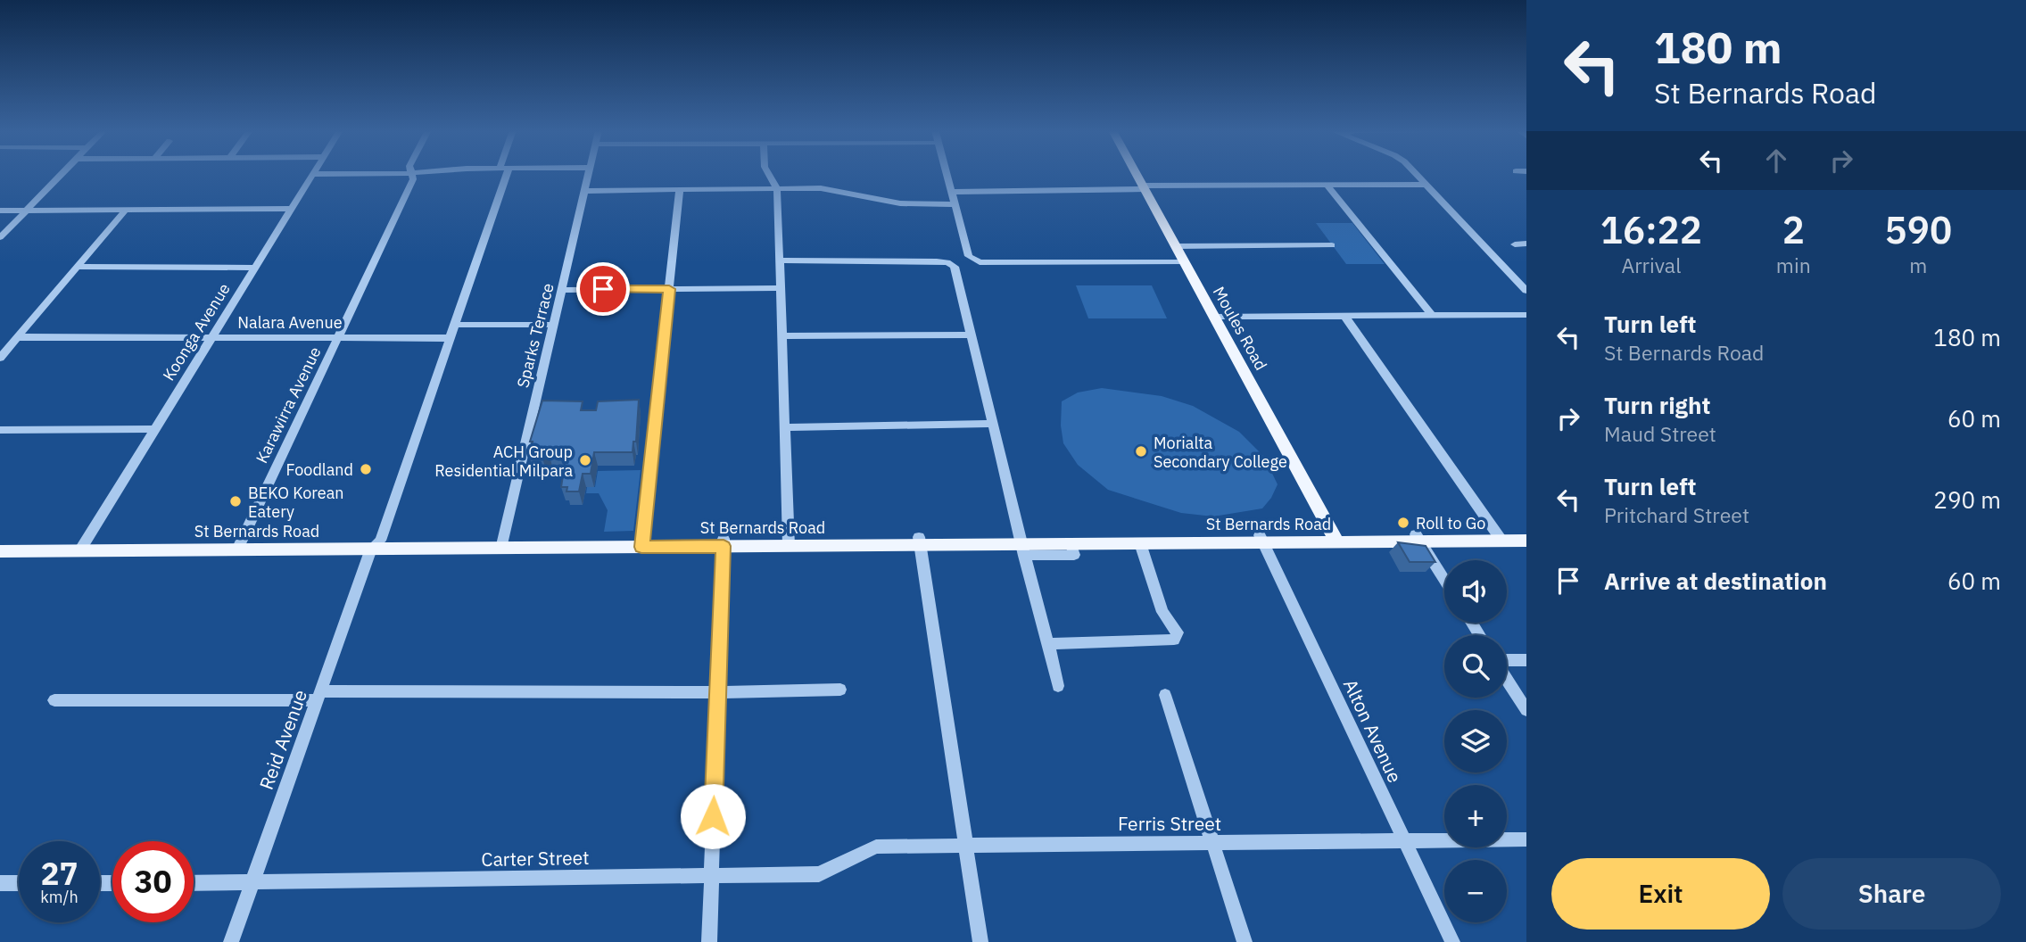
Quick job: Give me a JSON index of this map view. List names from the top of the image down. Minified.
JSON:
{"streets":{"main road":["Moules Road","St Bernards Road"],"street":["Nalara Avenue","Koonga Avenue","Sparks Terrace","Karawirra Avenue","Alton Avenue","Reid Avenue","Ferris Street","Carter Street"]},"crossings":[["Nalara Avenue","Koonga Avenue"],["Nalara Avenue","Karawirra Avenue"],["Nalara Avenue","Reid Avenue"],["Moules Road","St Bernards Road"],["Koonga Avenue","St Bernards Road"],["Sparks Terrace","St Bernards Road"],["Karawirra Avenue","St Bernards Road"],["St Bernards Road","Alton Avenue"],["St Bernards Road","Reid Avenue"],["Alton Avenue","Ferris Street"],["Reid Avenue","Carter Street"],["Ferris Street","Carter Street"]],"places":["Morialta Secondary College","ACH Group Residential Milpara","Foodland","BEKO Korean Eatery","Roll to Go"],"page":{"turn":["180 m","St Bernards Road"],"eta":["16:22","Arrival","2","min","590","m"],"list":[{"name":"Turn left","note":"St Bernards Road","value":"180 m"},{"name":"Turn right","note":"Maud Street","value":"60 m"},{"name":"Turn left","note":"Pritchard Street","value":"290 m"},{"name":"Arrive at destination","value":"60 m"}],"map_buttons":["+","−"],"speed":"27 km/h","limit":"30","buttons":["Exit","Share"]}}
